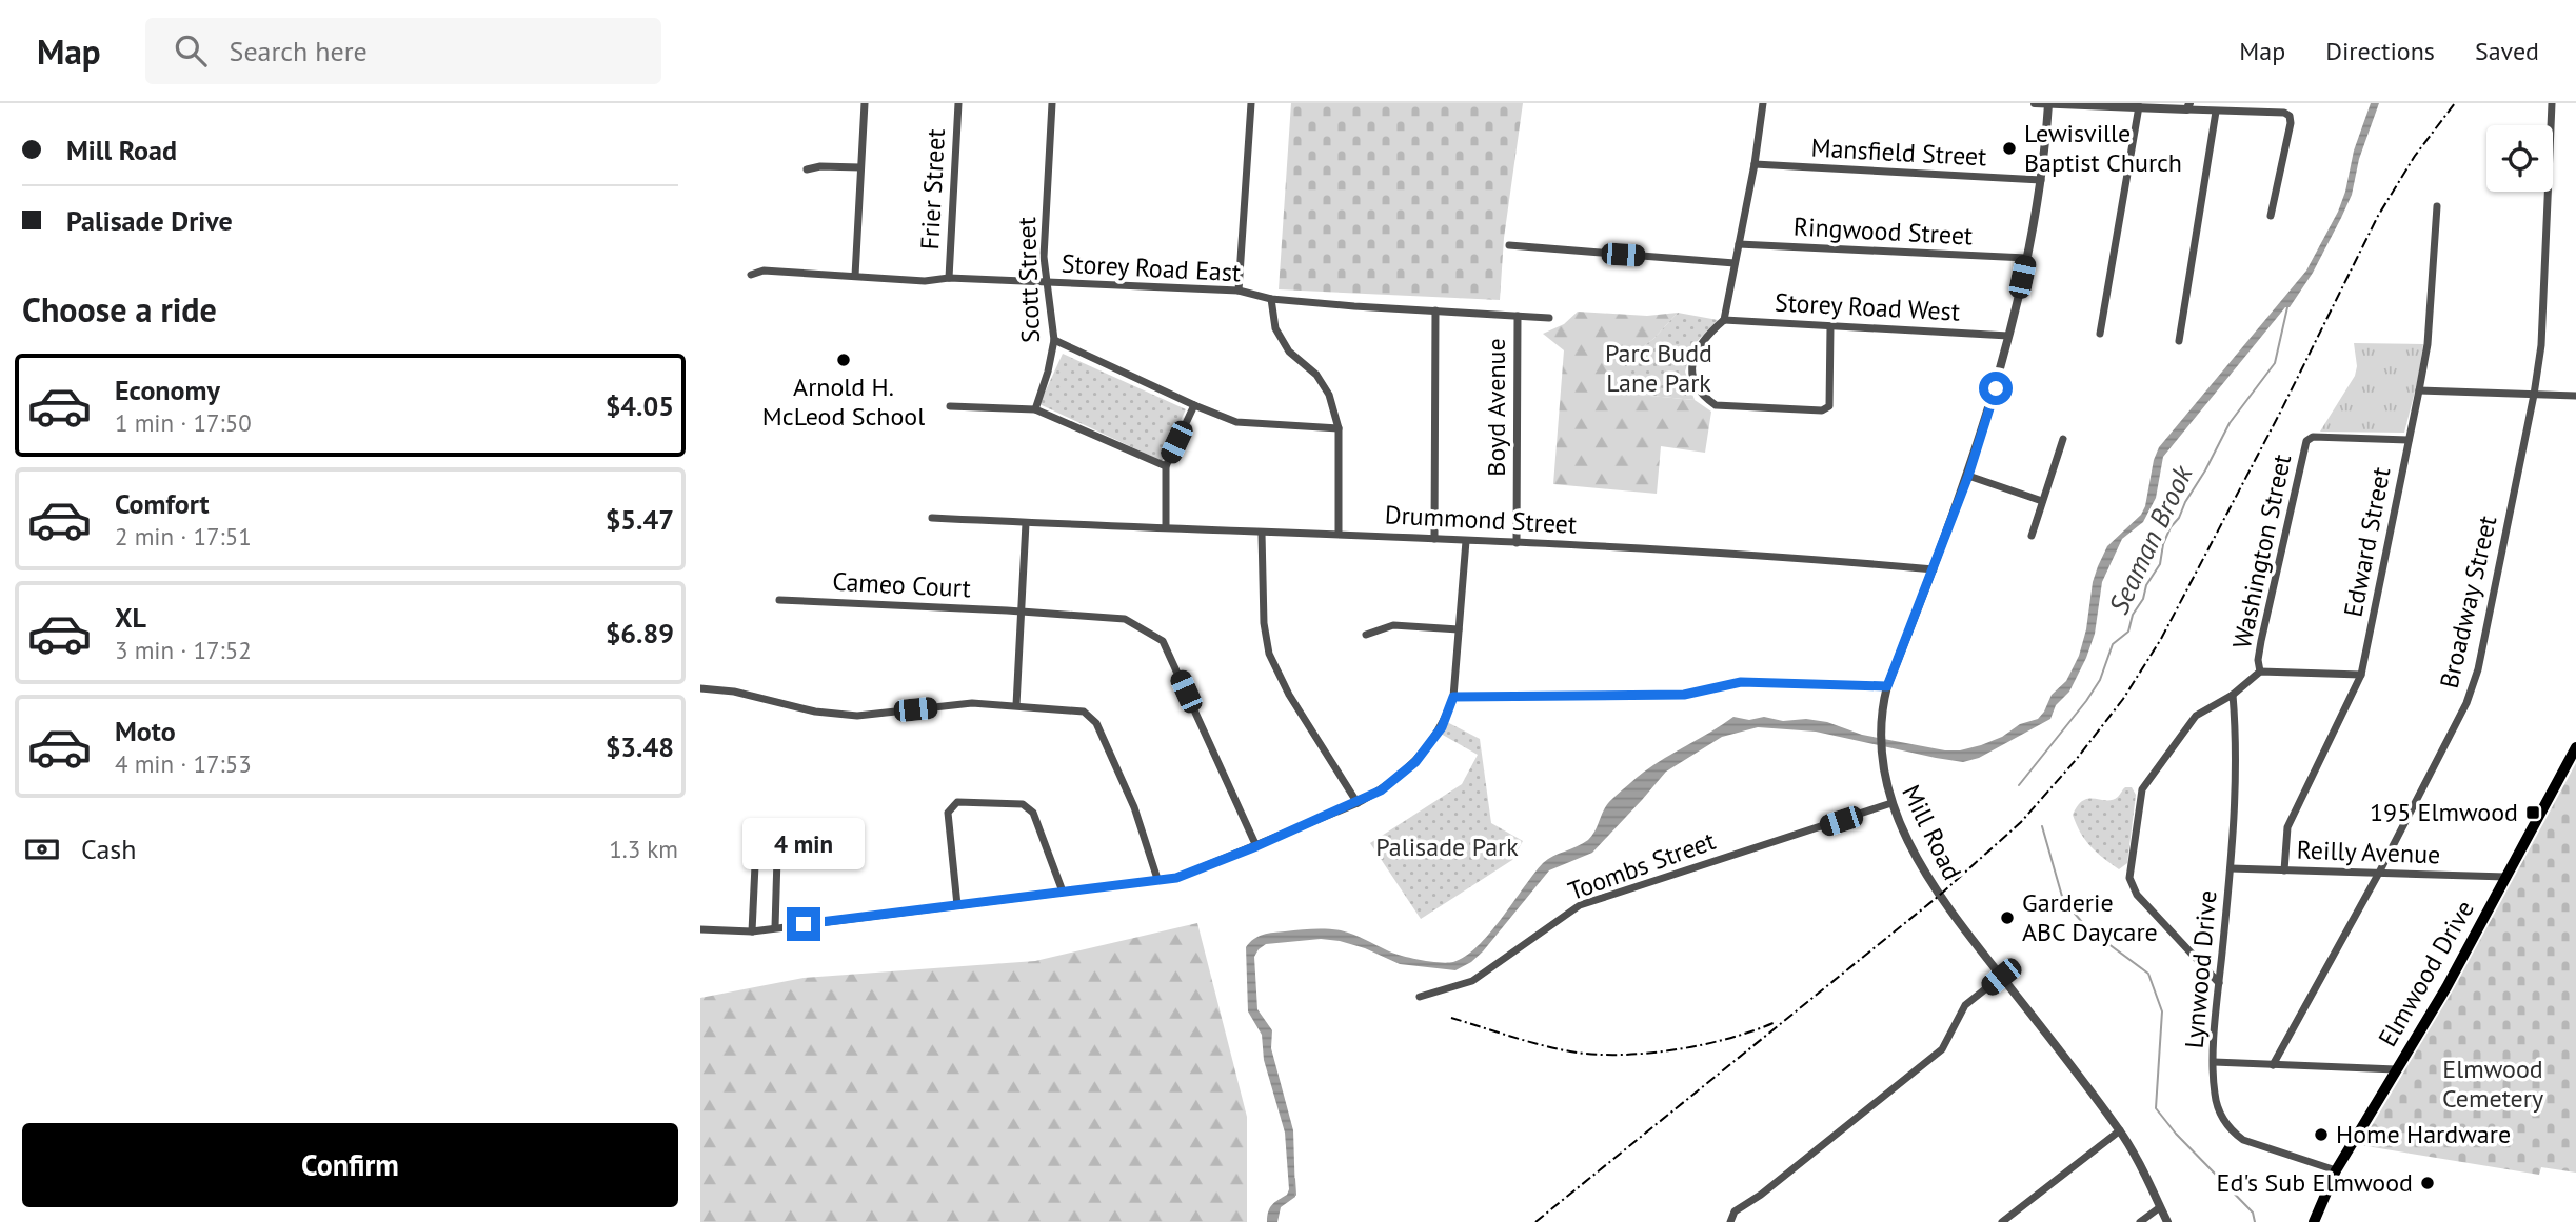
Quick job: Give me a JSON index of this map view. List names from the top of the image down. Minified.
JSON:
{"streets":{"main road":["Elmwood Drive"],"street":["Mansfield Street","Frier Street","Ringwood Street","Storey Road East","Scott Street","Storey Road West","Boyd Avenue","Drummond Street","Edward Street","Washington Street","Cameo Court","Broadway Street","Mill Road","Reilly Avenue","Toombs Street","Lynwood Drive"]},"crossings":[["Mansfield Street","Mill Road"],["Frier Street","Storey Road East"],["Ringwood Street","Mill Road"],["Storey Road East","Scott Street"],["Storey Road East","Boyd Avenue"],["Storey Road West","Mill Road"],["Boyd Avenue","Drummond Street"],["Drummond Street","Mill Road"],["Edward Street","Washington Street"],["Edward Street","Reilly Avenue"],["Broadway Street","Reilly Avenue"],["Mill Road","Toombs Street"],["Reilly Avenue","Lynwood Drive"],["Reilly Avenue","Elmwood Drive"],["Lynwood Drive","Elmwood Drive"]],"water":["Seaman Brook"],"parks":["Parc Budd Lane Park","Palisade Park","Elmwood Cemetery"],"places":{"other":["Lewisville Baptist Church","Arnold H. McLeod School","Garderie ABC Daycare","Home Hardware","Ed's Sub Elmwood"],"transit":["195 Elmwood"]},"page":{"header":"Map","search":"Search here","nav":["Map","Directions","Saved"],"banner":["Mill Road","Palisade Drive"],"heading":"Choose a ride","list":[{"name":"Economy","note":"1 min · 17:50","value":"$4.05"},{"name":"Comfort","note":"2 min · 17:51","value":"$5.47"},{"name":"XL","note":"3 min · 17:52","value":"$6.89"},{"name":"Moto","note":"4 min · 17:53","value":"$3.48"}],"pay":["Cash","1.3 km"],"bubble":"4 min","buttons":"Confirm"}}
